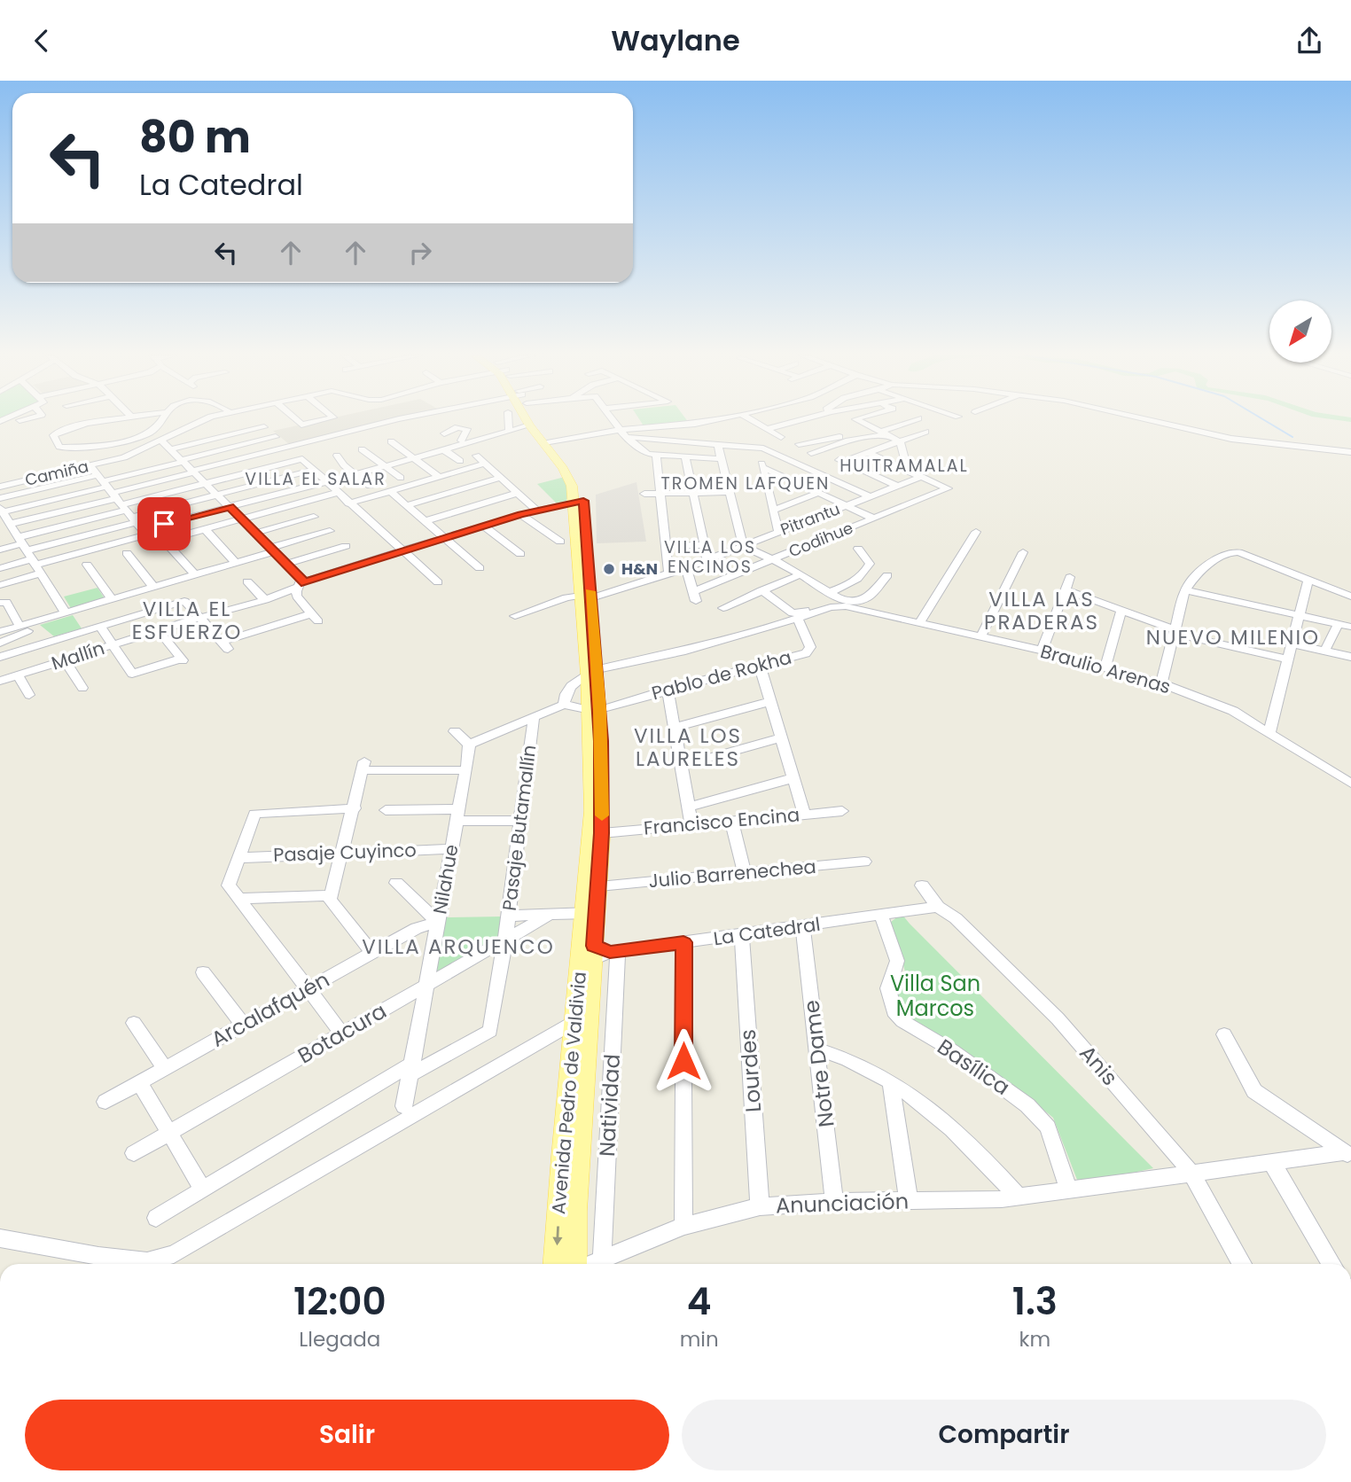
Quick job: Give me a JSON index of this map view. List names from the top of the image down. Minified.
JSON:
{"streets":{"main road":["Avenida Pedro de Valdivia"],"street":["Camiña","Pitrantu","Codihue","Mallín","Braulio Arenas","Pablo de Rokha","Francisco Encina","Pasaje Butamallín","Pasaje Cuyinco","Julio Barrenechea","Nilahue","La Catedral","Arcalafquén","Botacura","Notre Dame","Anis","Basílica","Lourdes","Natividad","Anunciación"]},"crossings":[["Pitrantu","Codihue"],["Pitrantu","Avenida Pedro de Valdivia"],["Mallín","Avenida Pedro de Valdivia"],["Braulio Arenas","Pablo de Rokha"],["Braulio Arenas","Avenida Pedro de Valdivia"],["Pablo de Rokha","Avenida Pedro de Valdivia"],["Francisco Encina","Avenida Pedro de Valdivia"],["Pasaje Butamallín","Nilahue"],["Pasaje Butamallín","Botacura"],["Pasaje Cuyinco","Nilahue"],["Julio Barrenechea","Avenida Pedro de Valdivia"],["Nilahue","Arcalafquén"],["Nilahue","Botacura"],["La Catedral","Notre Dame"],["La Catedral","Anis"],["La Catedral","Basílica"],["La Catedral","Lourdes"],["La Catedral","Avenida Pedro de Valdivia"],["La Catedral","Natividad"],["Botacura","Avenida Pedro de Valdivia"],["Notre Dame","Anunciación"],["Anis","Anunciación"],["Basílica","Anunciación"],["Lourdes","Anunciación"],["Avenida Pedro de Valdivia","Natividad"],["Natividad","Anunciación"]],"districts":["HUITRAMALAL","VILLA EL SALAR","TROMEN LAFQUEN","VILLA LOS ENCINOS","VILLA LAS PRADERAS","VILLA EL ESFUERZO","NUEVO MILENIO","VILLA LOS LAURELES","VILLA ARQUENCO"],"parks":["Villa San Marcos"],"places":["H&N"],"north":"bottom left","page":{"header":"Waylane","turn":["80 m","La Catedral"],"eta":["12:00","Llegada","4","min","1.3","km"],"buttons":["Salir","Compartir"]}}
